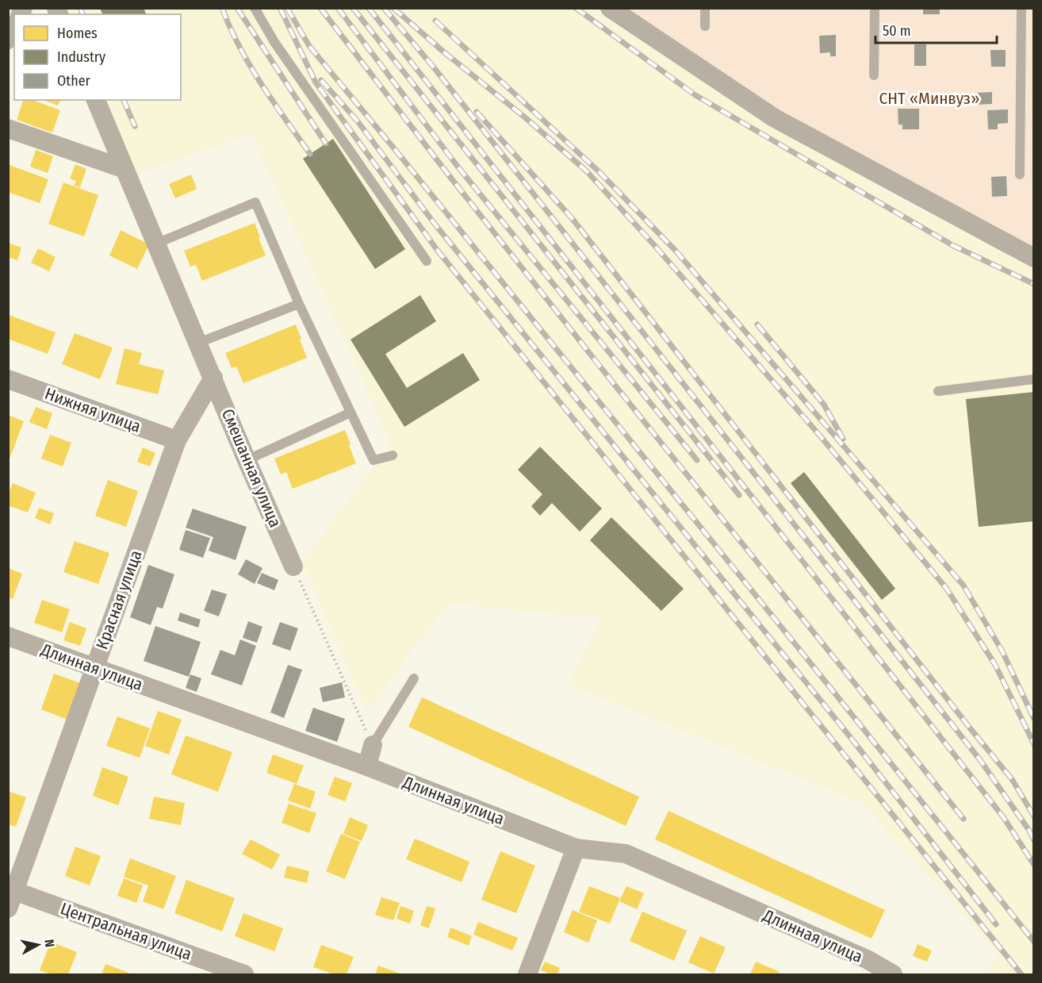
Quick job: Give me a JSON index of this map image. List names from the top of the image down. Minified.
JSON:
{"streets":{"street":["Нижняя улица","Смешанная улица","Красная улица","Длинная улица","Центральная улица"]},"crossings":[["Нижняя улица","Красная улица"],["Смешанная улица","Красная улица"],["Красная улица","Длинная улица"],["Красная улица","Центральная улица"]],"parks":["СНТ «Минвуз»"],"legend":["Homes","Industry","Other"],"scale_bar":"50 m","north":"right"}
